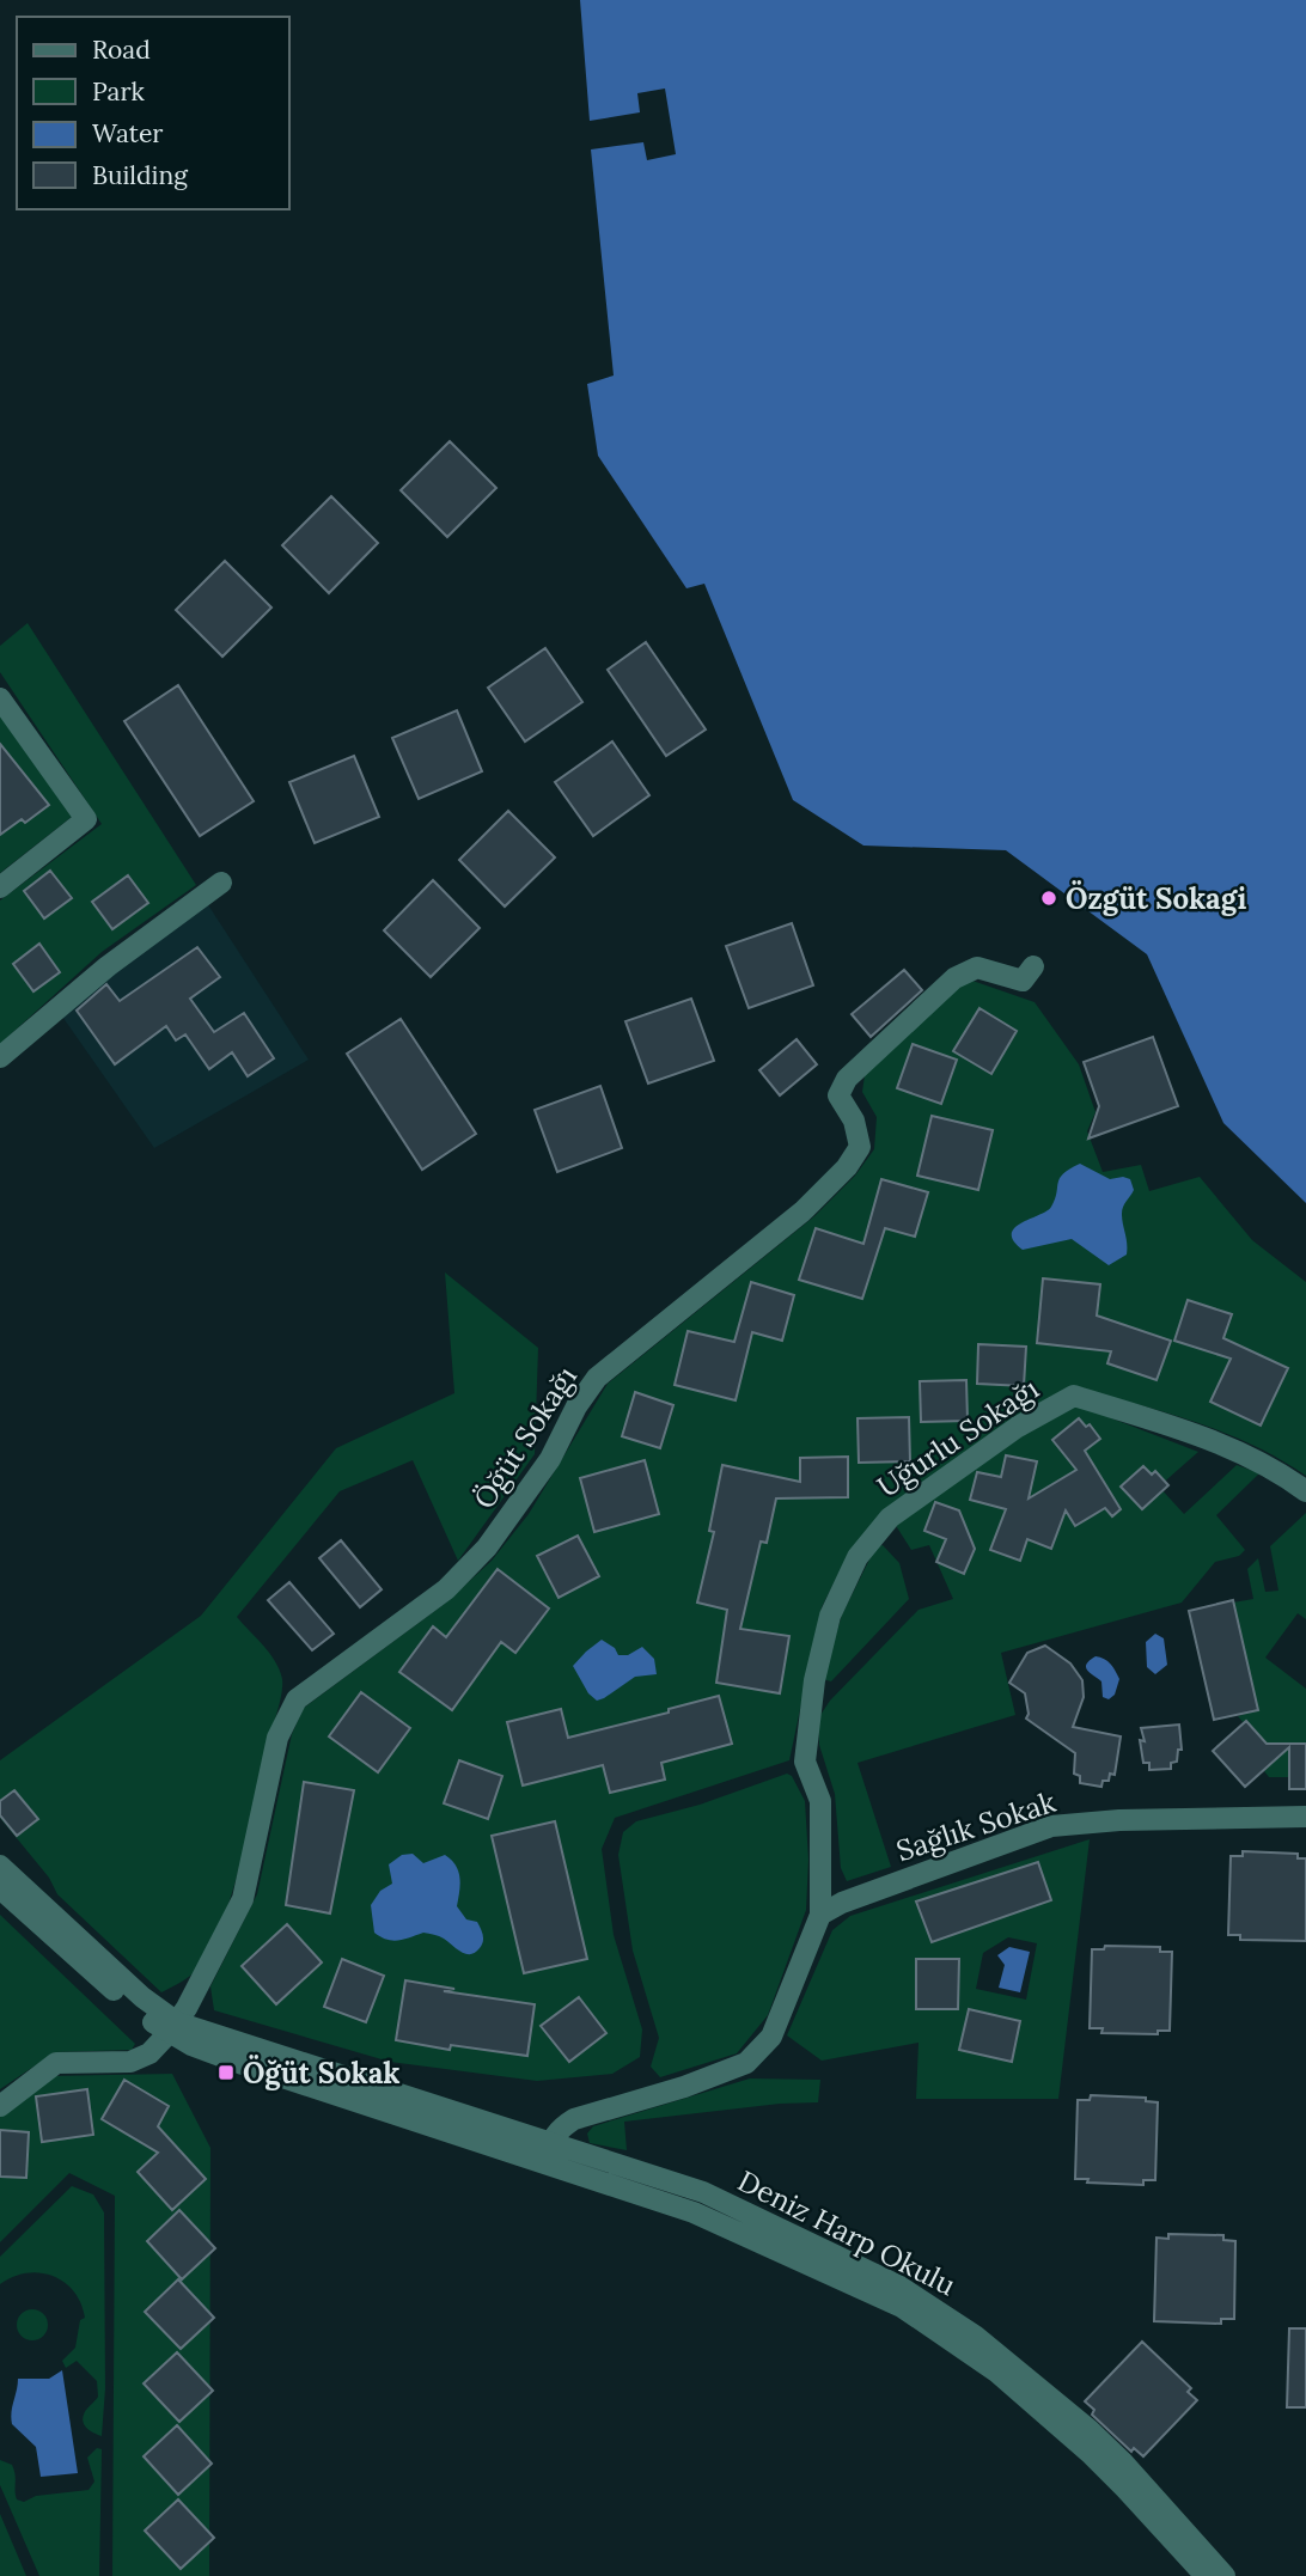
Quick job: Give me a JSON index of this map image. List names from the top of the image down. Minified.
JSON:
{"streets":{"street":["Öğüt Sokağı","Uğurlu Sokağı","Sağlık Sokak","Deniz Harp Okulu"]},"crossings":[["Uğurlu Sokağı","Sağlık Sokak"],["Uğurlu Sokağı","Deniz Harp Okulu"]],"places":{"other":["Özgüt Sokagi"],"transit":["Öğüt Sokak"]},"legend":["Road","Park","Water","Building"]}
